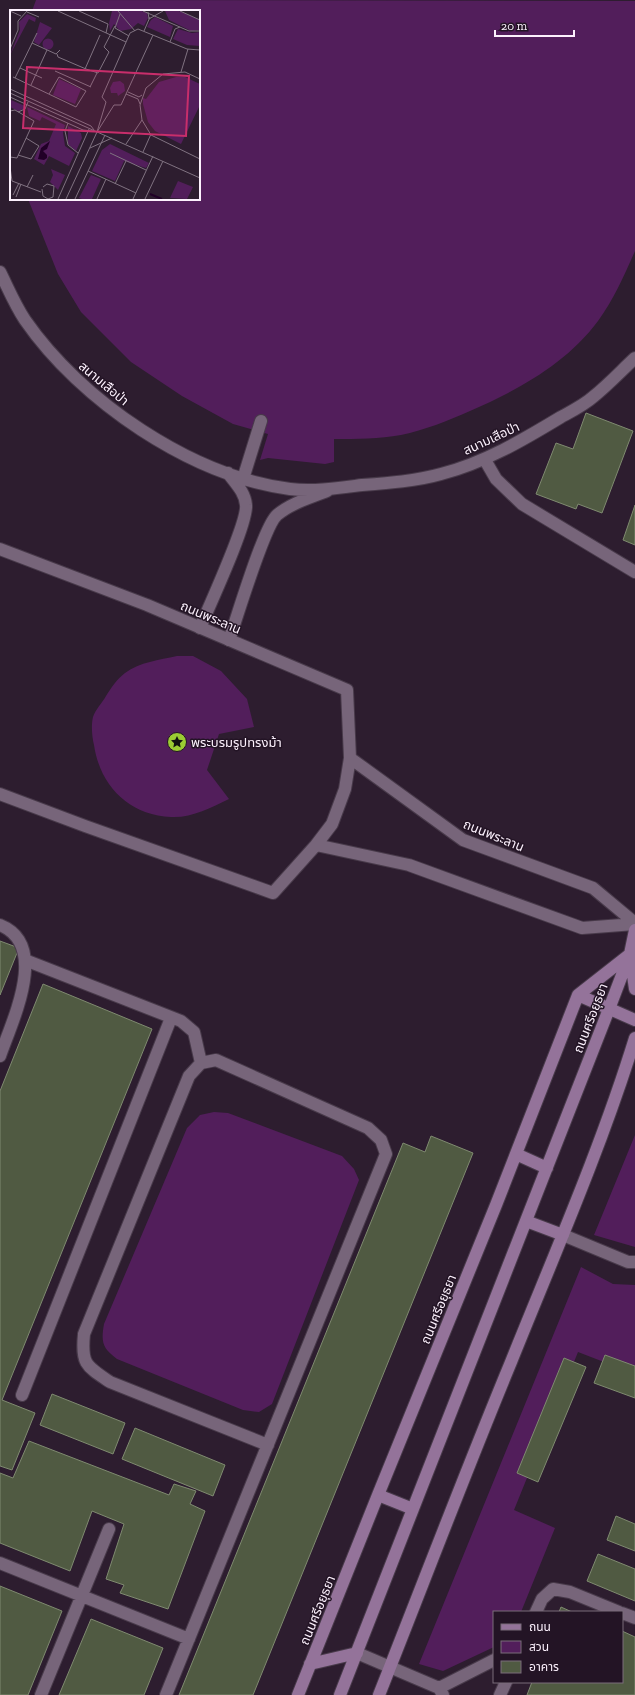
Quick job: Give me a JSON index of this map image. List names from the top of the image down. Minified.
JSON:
{"streets":{"main road":["ถนนศรีอยุธยา"],"street":["สนามเสือป่า","ถนนพระลาน"]},"crossings":[["สนามเสือป่า","ถนนพระลาน"]],"places":{"place":["พระบรมรูปทรงม้า"]},"legend":["ถนน","สวน","อาคาร"],"scale_bar":"20 m"}
